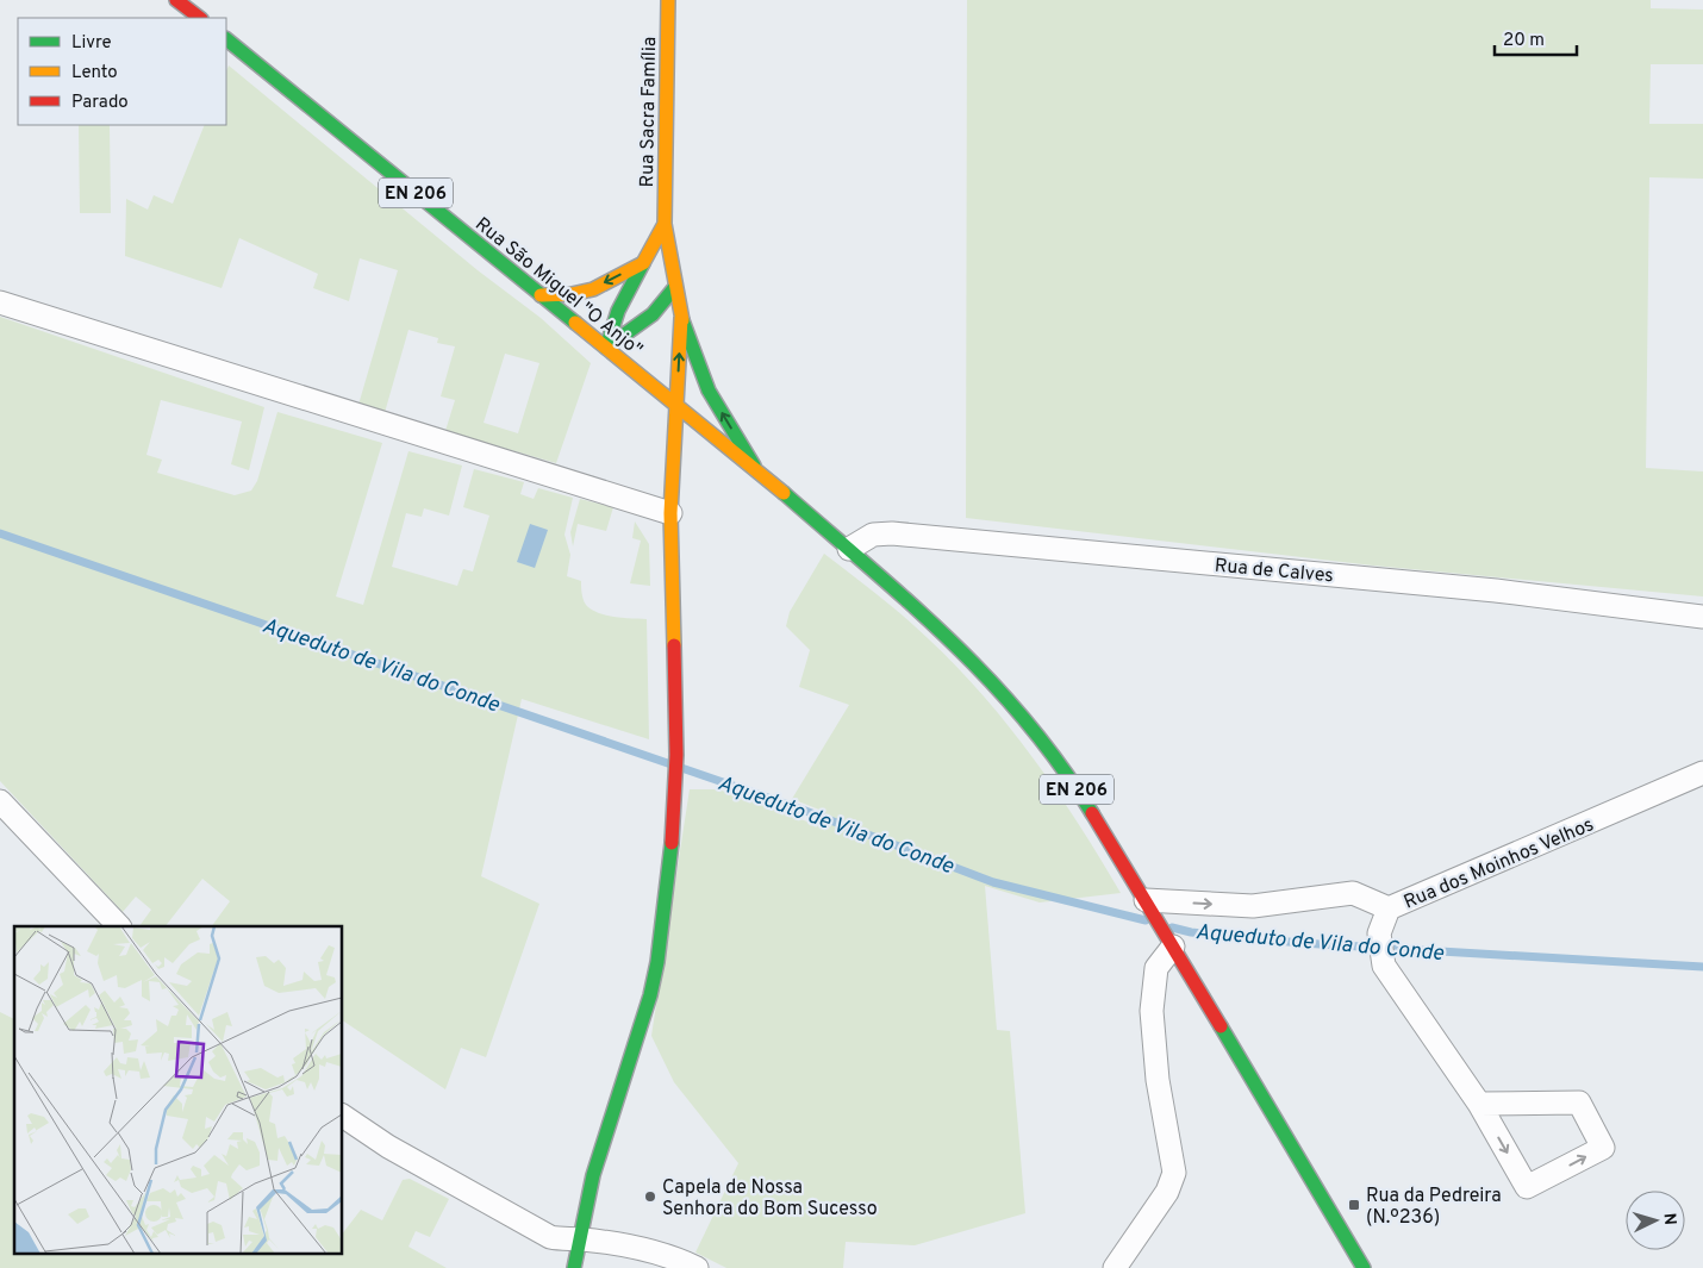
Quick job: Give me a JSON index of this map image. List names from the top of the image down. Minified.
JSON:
{"streets":{"street":["Rua Sacra Família","EN 206","Rua São Miguel \"O Anjo\"","Rua de Calves","Rua dos Moinhos Velhos"]},"crossings":[["EN 206","Rua São Miguel \"O Anjo\""],["EN 206","Rua de Calves"],["EN 206","Rua dos Moinhos Velhos"]],"one_way":["Rua dos Moinhos Velhos"],"water":["Aqueduto de Vila do Conde"],"places":{"other":["Capela de Nossa Senhora do Bom Sucesso"],"transit":["Rua da Pedreira (N.º236)"]},"legend":["Livre","Lento","Parado"],"scale_bar":"20 m","north":"right"}
